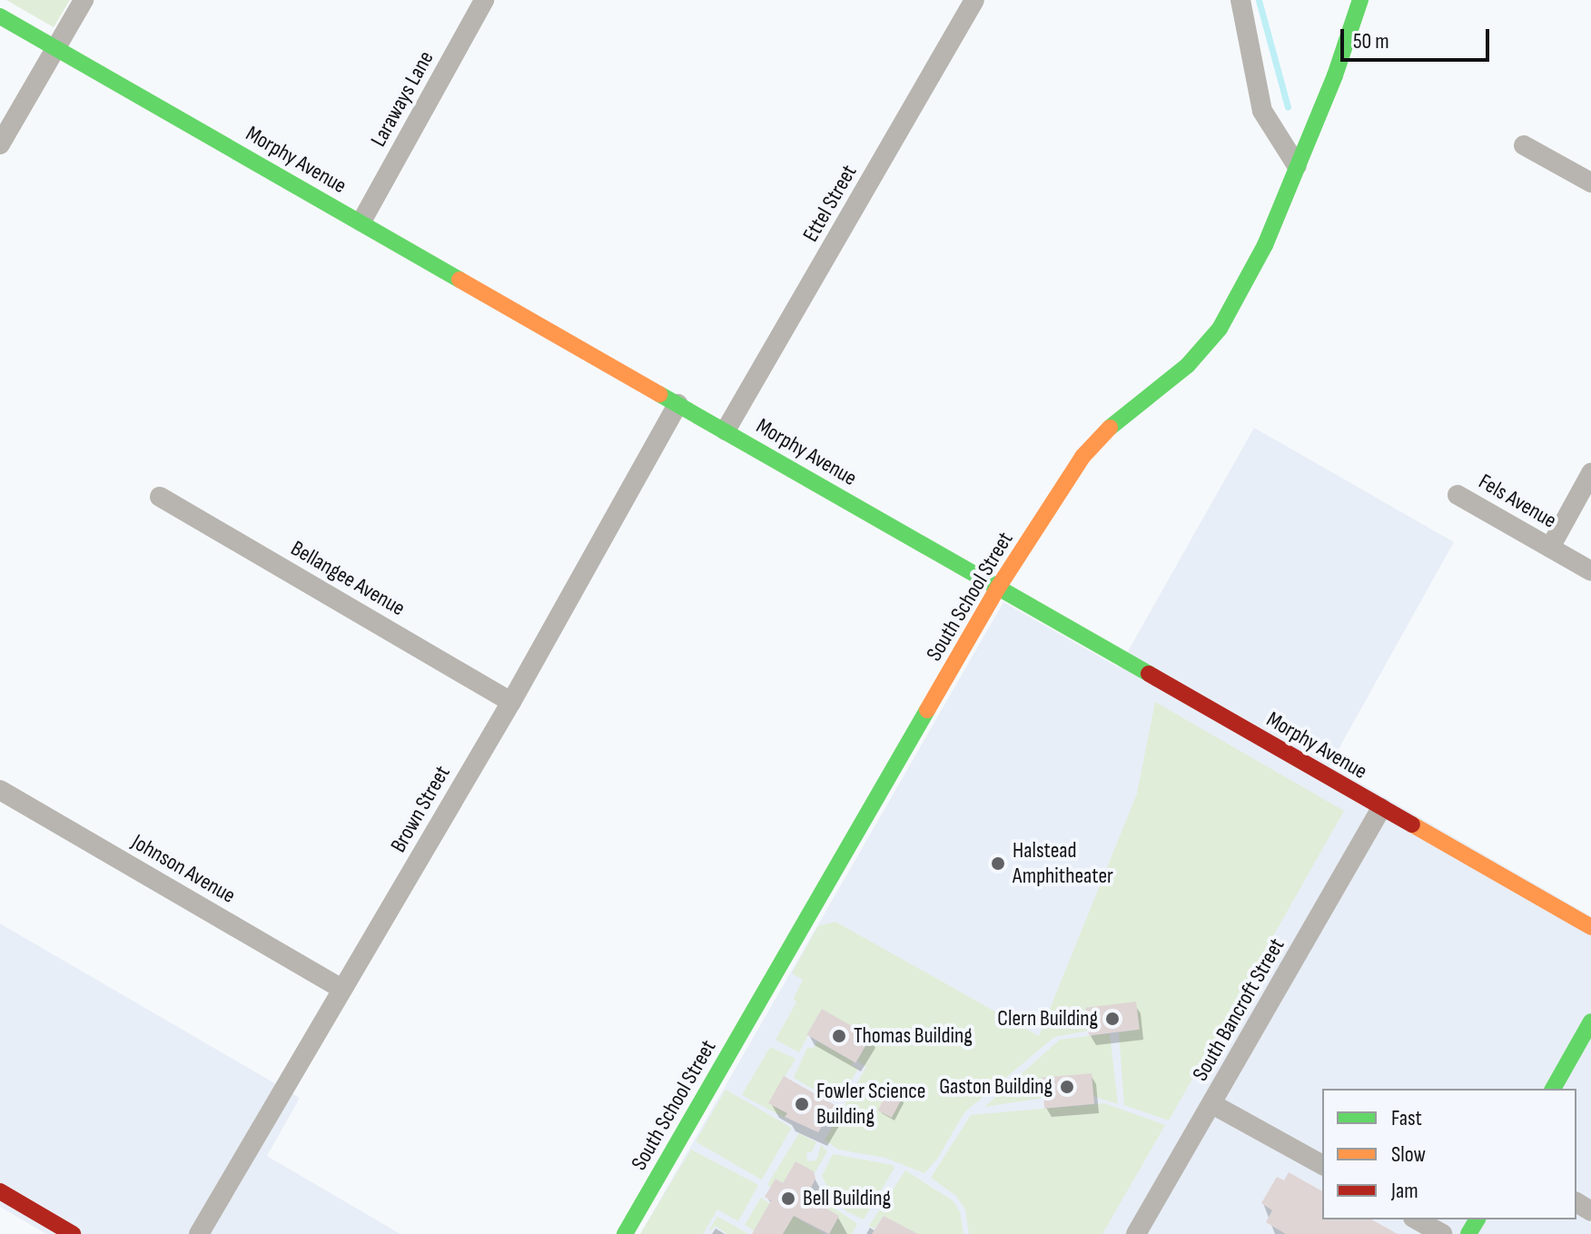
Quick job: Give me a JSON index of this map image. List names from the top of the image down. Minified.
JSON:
{"streets":{"street":["Laraways Lane","Morphy Avenue","Ettel Street","Fels Avenue","Bellangee Avenue","South School Street","Brown Street","Johnson Avenue","South Bancroft Street"]},"crossings":[["Laraways Lane","Morphy Avenue"],["Morphy Avenue","Ettel Street"],["Morphy Avenue","South School Street"],["Morphy Avenue","Brown Street"],["Morphy Avenue","South Bancroft Street"],["Bellangee Avenue","Brown Street"],["Brown Street","Johnson Avenue"]],"places":["Halstead Amphitheater","Clern Building","Thomas Building","Gaston Building","Fowler Science Building","Bell Building"],"legend":["Fast","Slow","Jam"],"scale_bar":"50 m"}
